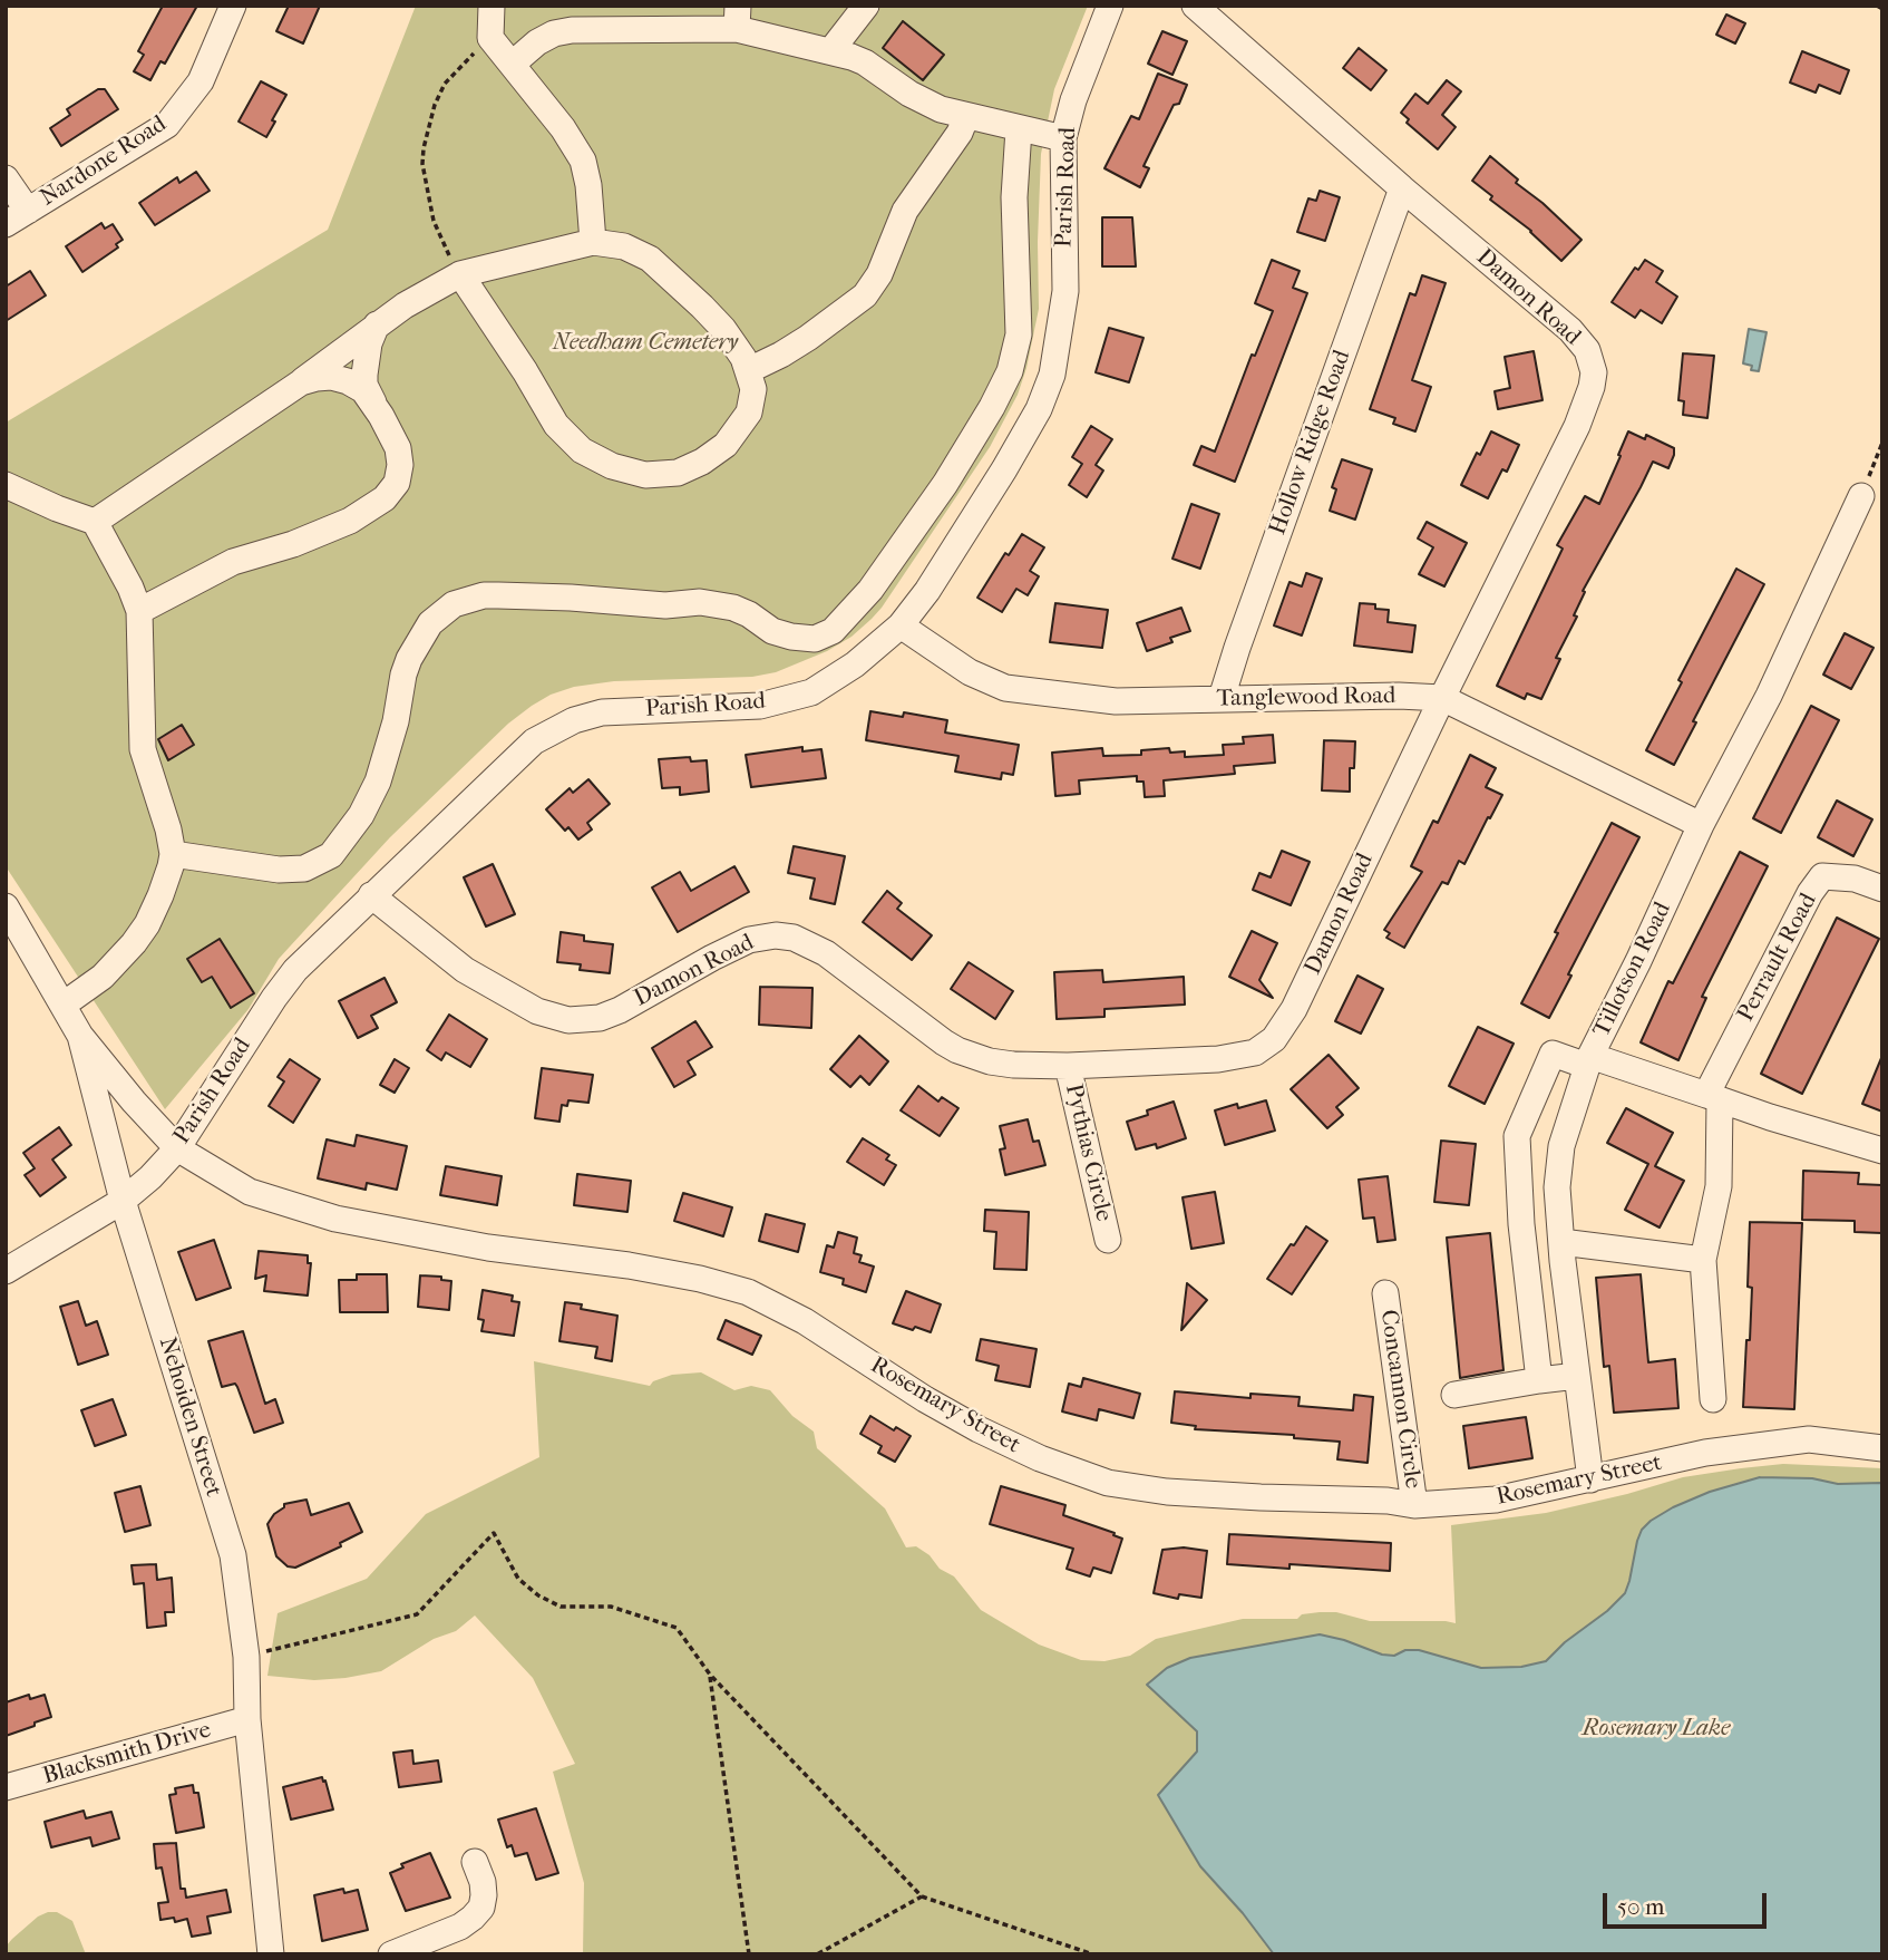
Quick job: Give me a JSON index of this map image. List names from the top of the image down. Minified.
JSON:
{"streets":{"street":["Nardone Road","Parish Road","Damon Road","Hollow Ridge Road","Tanglewood Road","Perrault Road","Tillotson Road","Pythias Circle","Concannon Circle","Rosemary Street","Nehoiden Street","Blacksmith Drive"]},"crossings":[["Parish Road","Damon Road"],["Parish Road","Tanglewood Road"],["Parish Road","Rosemary Street"],["Parish Road","Nehoiden Street"],["Damon Road","Hollow Ridge Road"],["Damon Road","Tanglewood Road"],["Damon Road","Pythias Circle"],["Hollow Ridge Road","Tanglewood Road"],["Tanglewood Road","Tillotson Road"],["Tillotson Road","Rosemary Street"],["Concannon Circle","Rosemary Street"],["Rosemary Street","Nehoiden Street"],["Nehoiden Street","Blacksmith Drive"]],"parks":["Needham Cemetery","Rosemary Lake"],"scale_bar":"50 m"}
